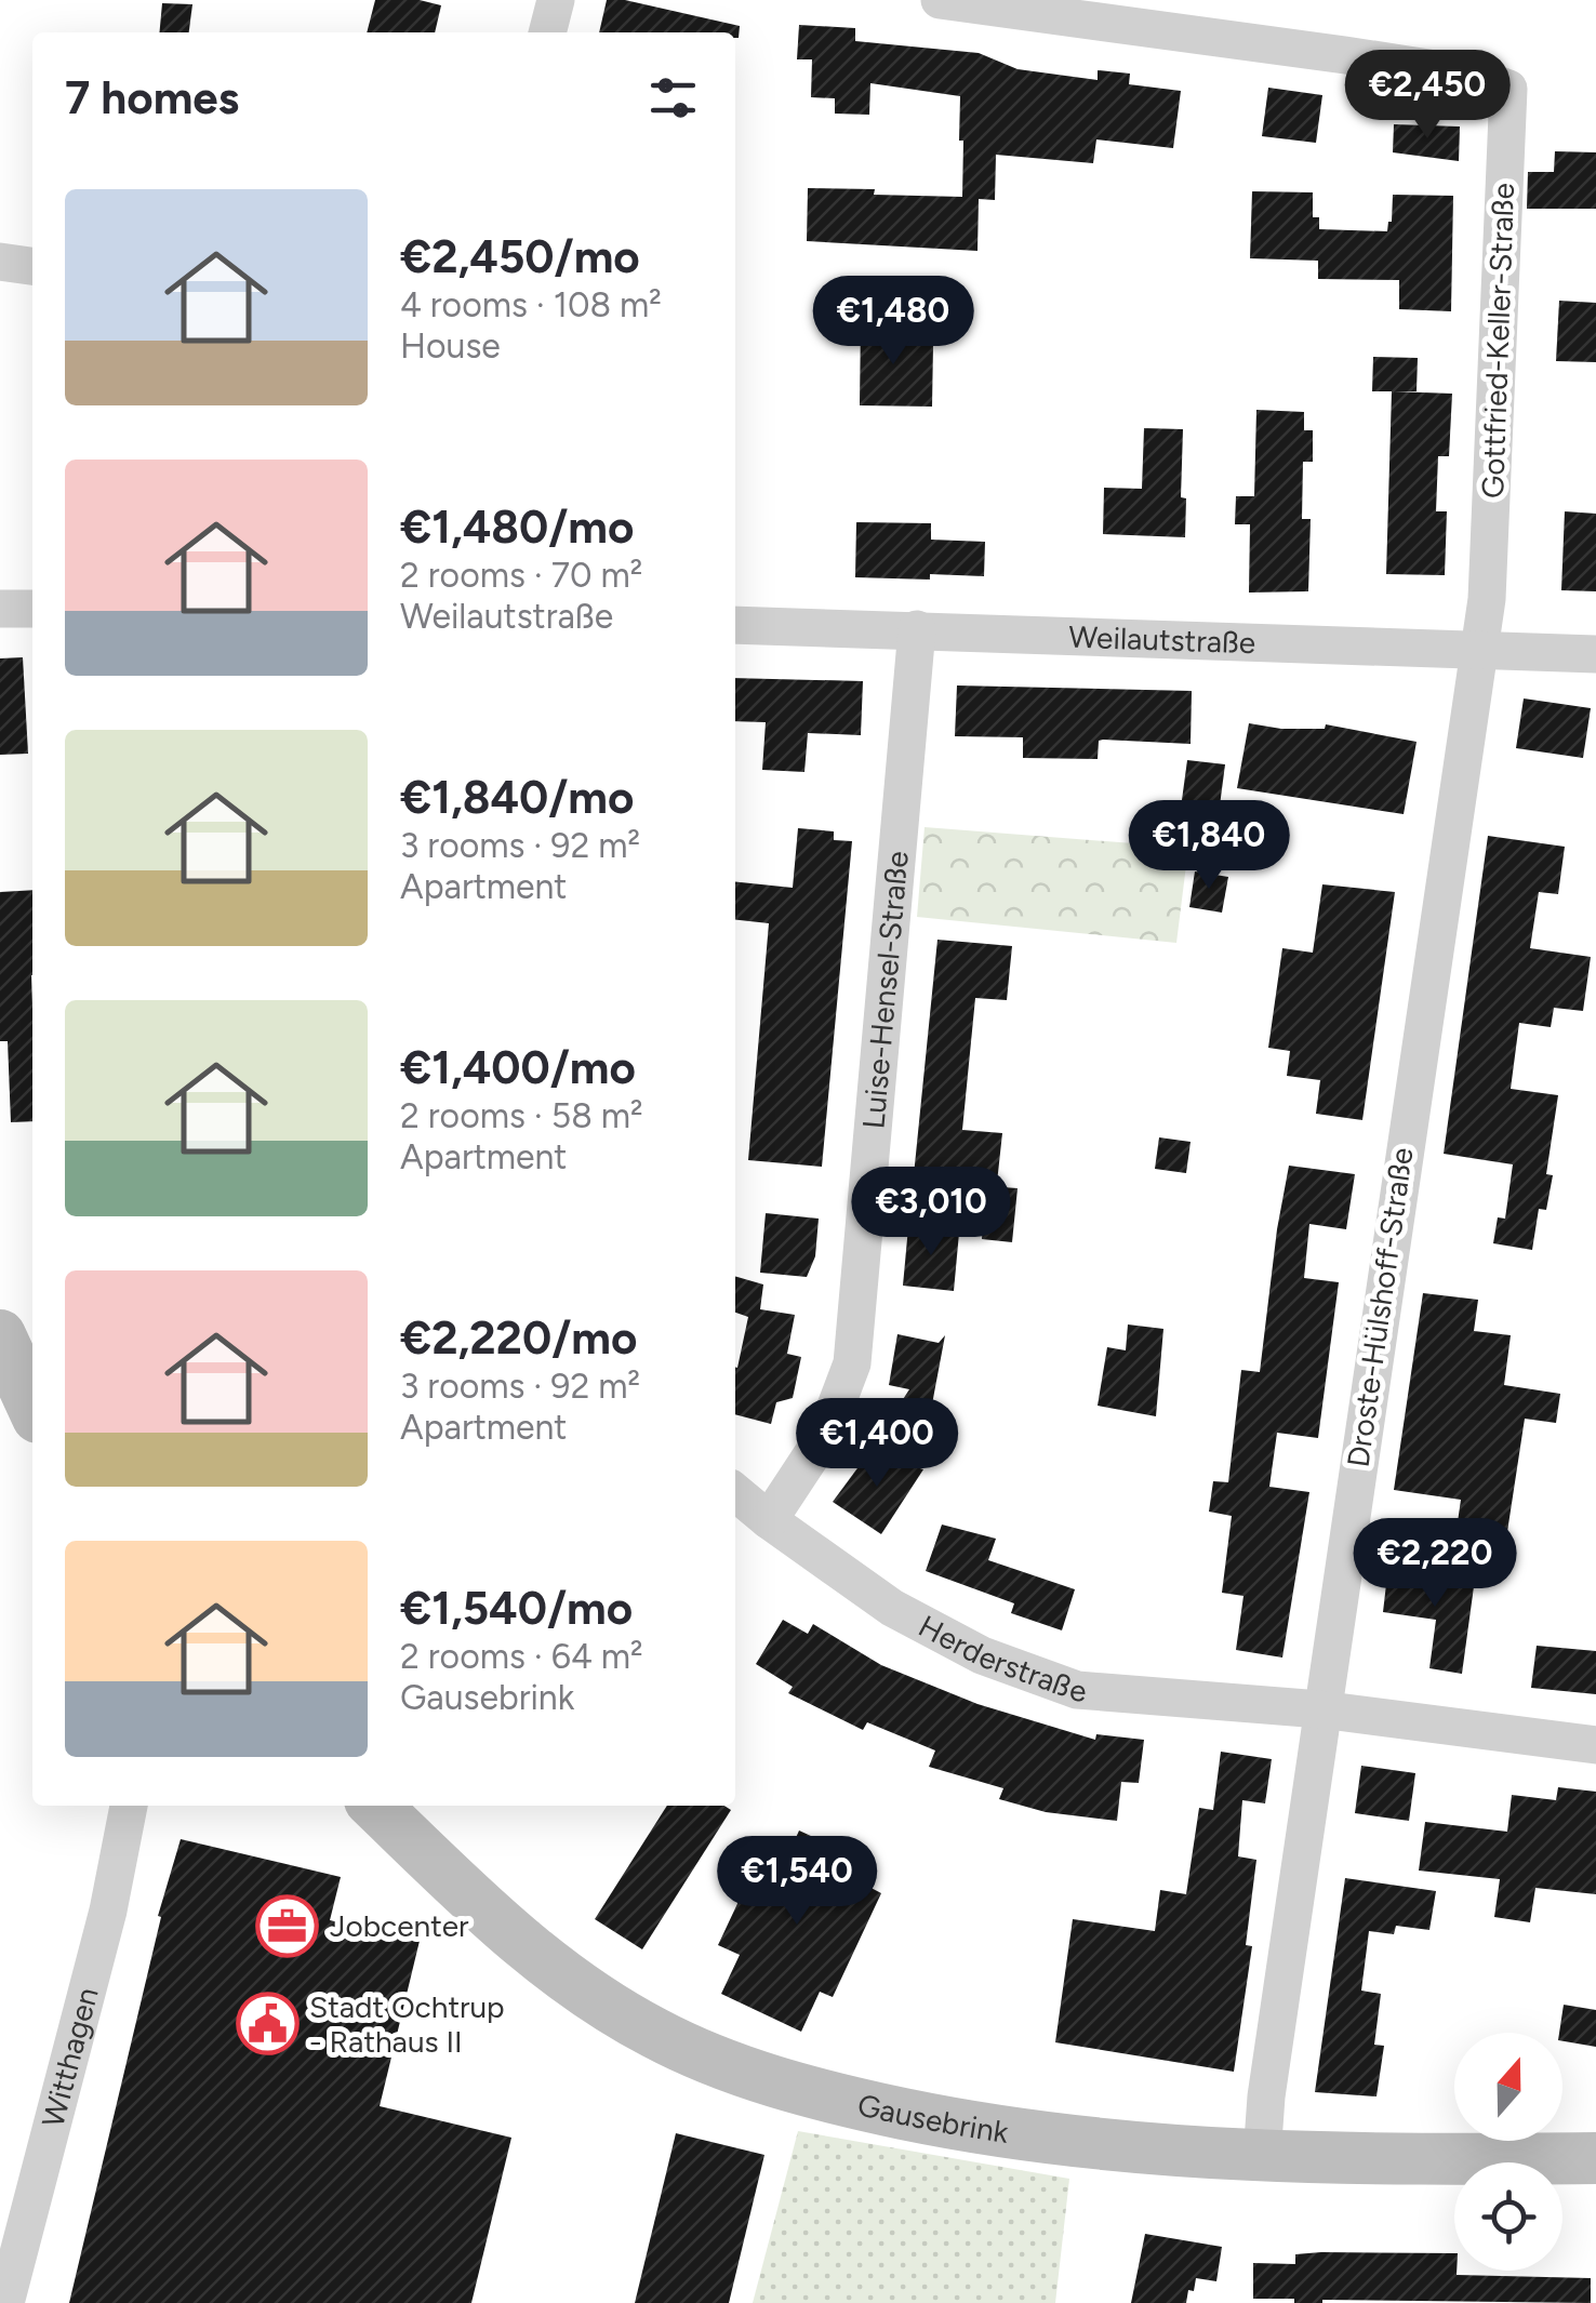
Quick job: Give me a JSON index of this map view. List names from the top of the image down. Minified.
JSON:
{"streets":{"main road":["Gausebrink"],"street":["Gottfried-Keller-Straße","Weilautstraße","Luise-Hensel-Straße","Droste-Hülshoff-Straße","Herderstraße","Witthagen"]},"crossings":[["Gottfried-Keller-Straße","Weilautstraße"],["Gottfried-Keller-Straße","Droste-Hülshoff-Straße"],["Weilautstraße","Luise-Hensel-Straße"],["Weilautstraße","Droste-Hülshoff-Straße"],["Luise-Hensel-Straße","Herderstraße"],["Droste-Hülshoff-Straße","Herderstraße"],["Droste-Hülshoff-Straße","Gausebrink"]],"places":{"office":["Jobcenter"],"public building":["Stadt Ochtrup - Rathaus II"]},"north":"top","page":{"heading":"7 homes","price":["€2,450","€1,480","€1,840","€3,010","€1,400","€2,220","€1,540"],"list":[{"name":"€2,450/mo","note":"4 rooms · 108 m² · House"},{"name":"€1,480/mo","note":"2 rooms · 70 m² · Weilautstraße"},{"name":"€1,840/mo","note":"3 rooms · 92 m² · Apartment"},{"name":"€1,400/mo","note":"2 rooms · 58 m² · Apartment"},{"name":"€2,220/mo","note":"3 rooms · 92 m² · Apartment"},{"name":"€1,540/mo","note":"2 rooms · 64 m² · Gausebrink"}]}}
